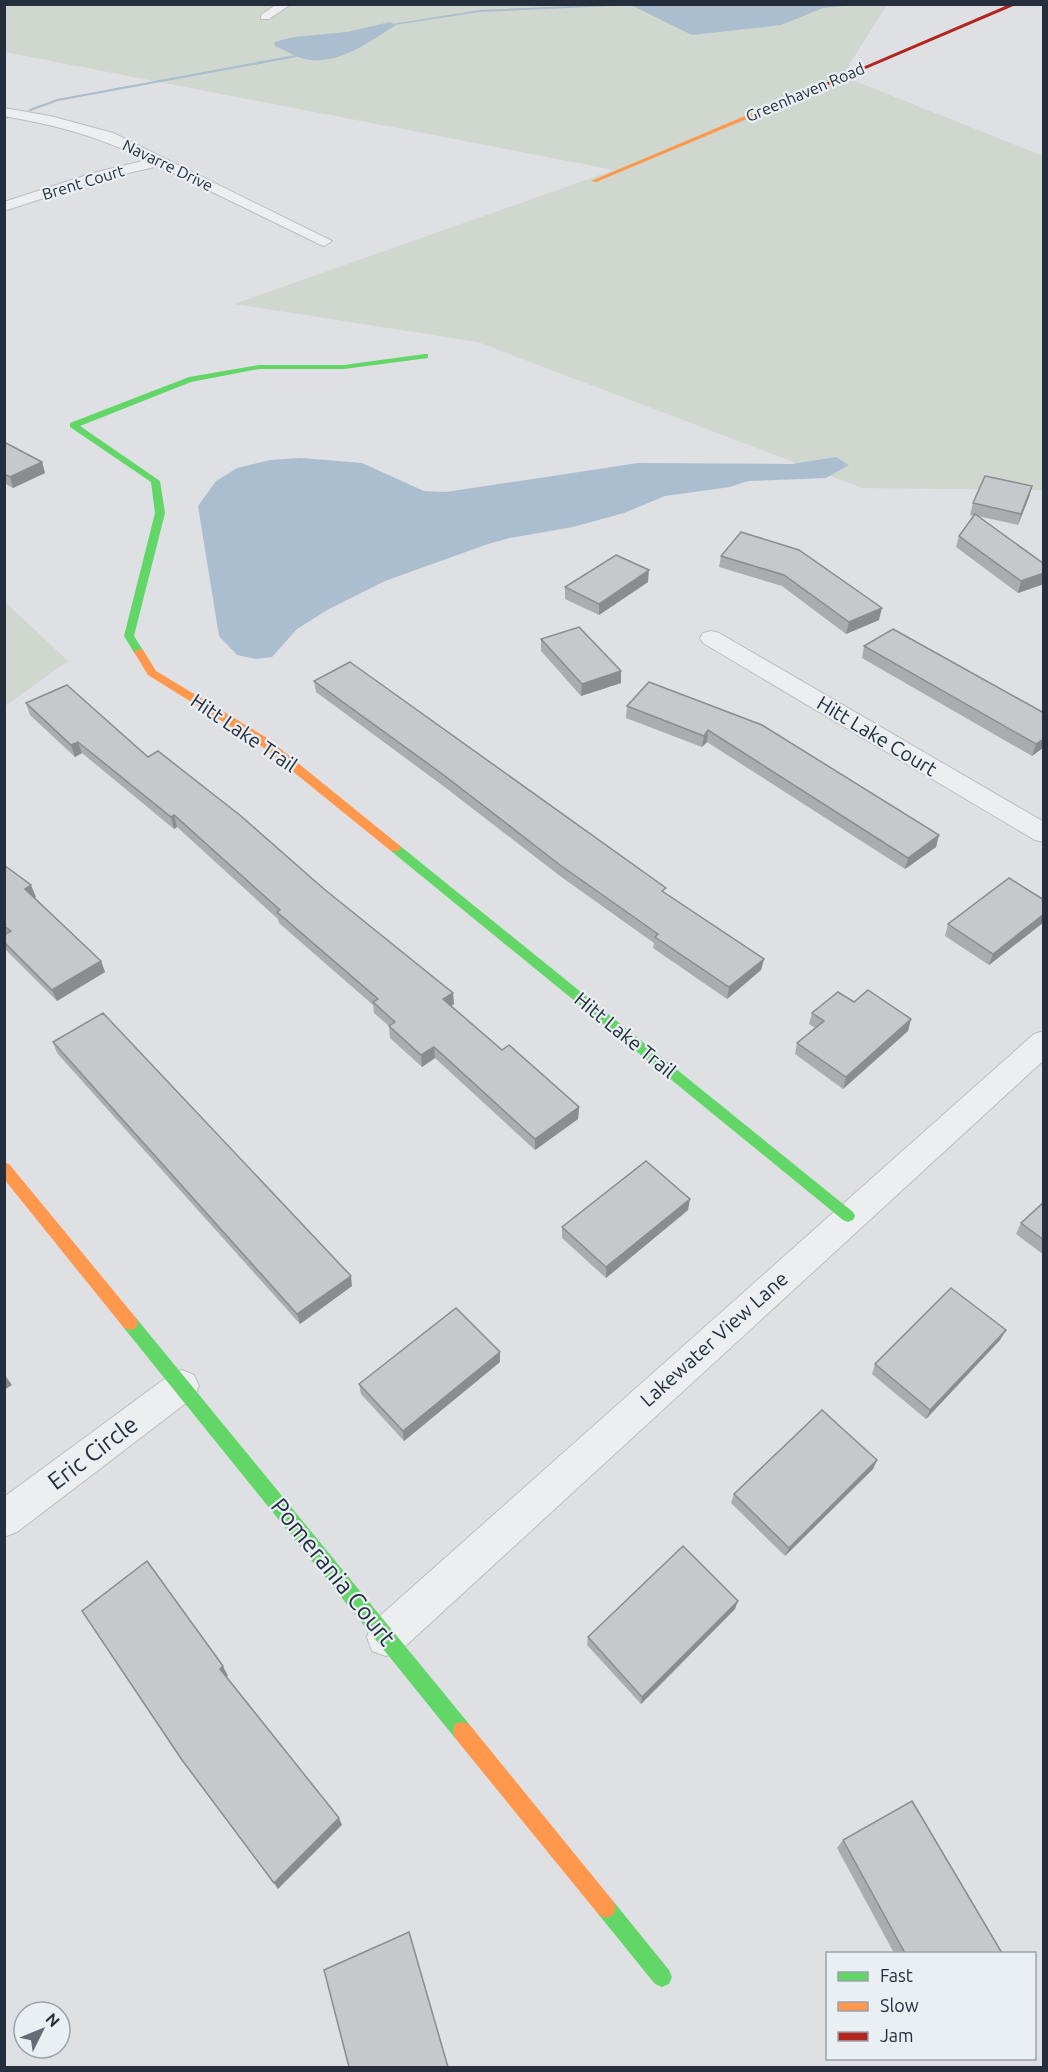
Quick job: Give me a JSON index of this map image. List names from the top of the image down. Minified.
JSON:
{"streets":{"street":["Greenhaven Road","Navarre Drive","Brent Court","Hitt Lake Trail","Hitt Lake Court","Lakewater View Lane","Eric Circle","Pomerania Court"]},"crossings":[["Navarre Drive","Brent Court"],["Hitt Lake Trail","Lakewater View Lane"],["Lakewater View Lane","Pomerania Court"],["Eric Circle","Pomerania Court"]],"legend":["Fast","Slow","Jam"],"north":"top right"}
